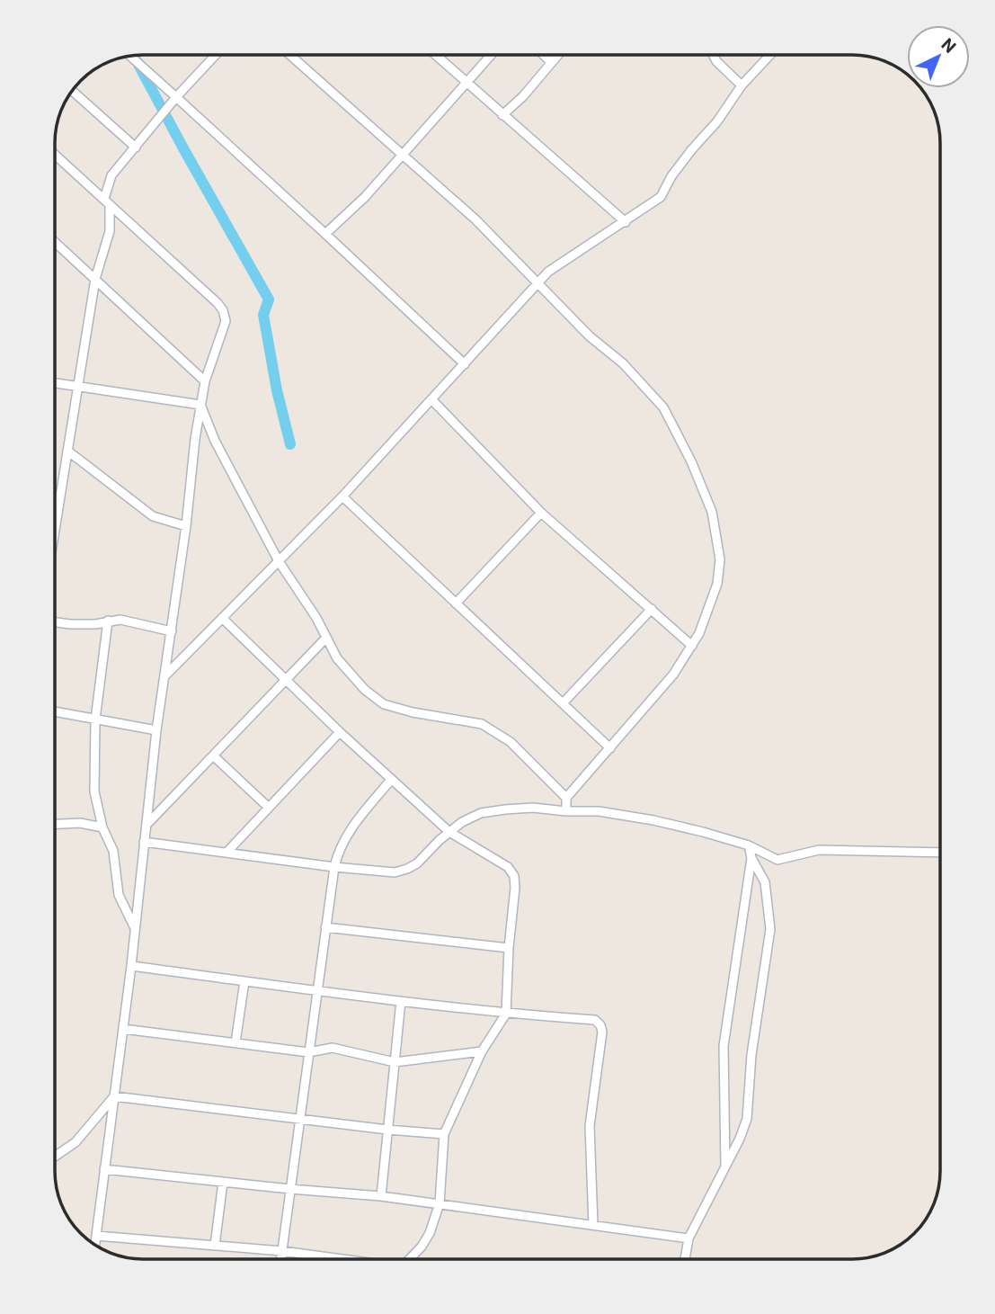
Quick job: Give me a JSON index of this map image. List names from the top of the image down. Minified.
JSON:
{"north":"top right"}
